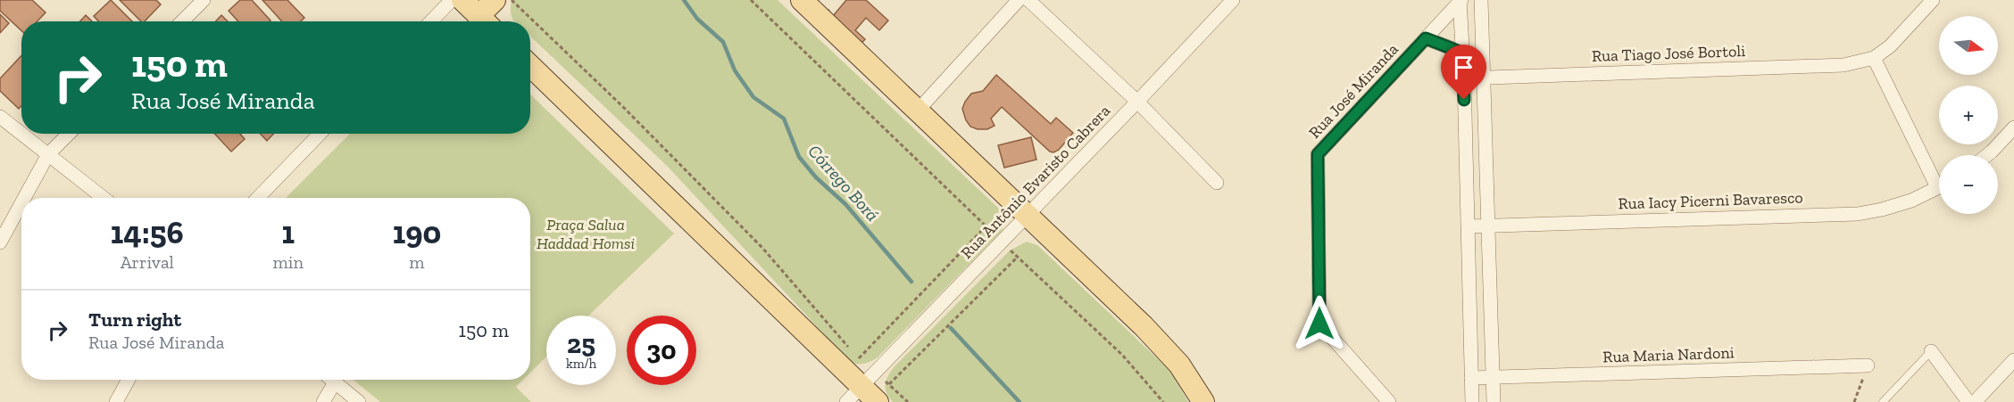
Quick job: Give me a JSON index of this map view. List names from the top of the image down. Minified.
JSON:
{"streets":{"street":["Rua Tiago José Bortoli","Rua José Miranda","Rua Antônio Evaristo Cabrera","Rua Iacy Picerni Bavaresco","Rua Maria Nardoni"]},"water":["Córrego Borá"],"parks":["Praça Salua Haddad Homsi"],"north":"right","page":{"map_buttons":["+","−"],"turn":["150 m","Rua José Miranda"],"eta":["14:56","Arrival","1","min","190","m"],"list":[{"name":"Turn right","note":"Rua José Miranda","value":"150 m"}],"speed":"25 km/h","limit":"30"}}
